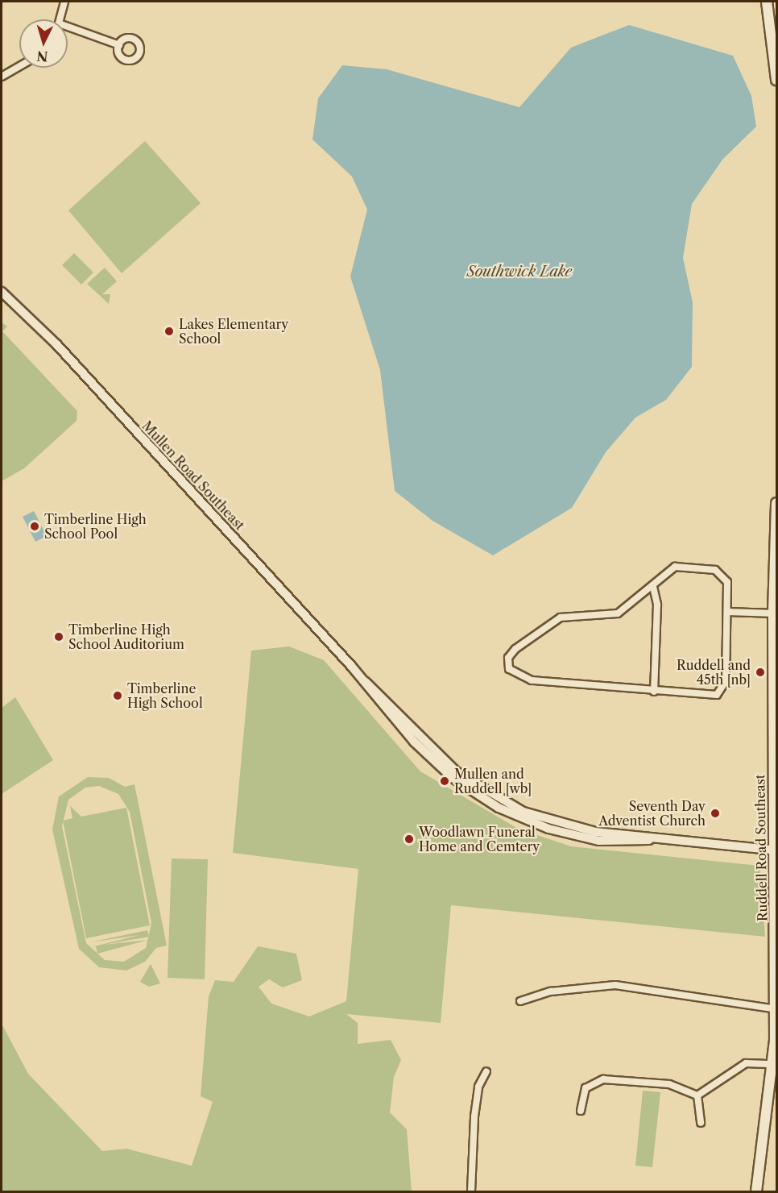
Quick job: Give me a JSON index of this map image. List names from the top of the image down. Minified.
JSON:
{"streets":{"main road":["Ruddell Road Southeast"],"street":["Mullen Road Southeast"]},"crossings":[["Mullen Road Southeast","Ruddell Road Southeast"]],"water":["Southwick Lake"],"places":["Lakes Elementary School","Timberline High School Pool","Timberline High School Auditorium","Ruddell and 45th [nb]","Timberline High School","Mullen and Ruddell [wb]","Seventh Day Adventist Church","Woodlawn Funeral Home and Cemtery"],"north":"bottom"}
